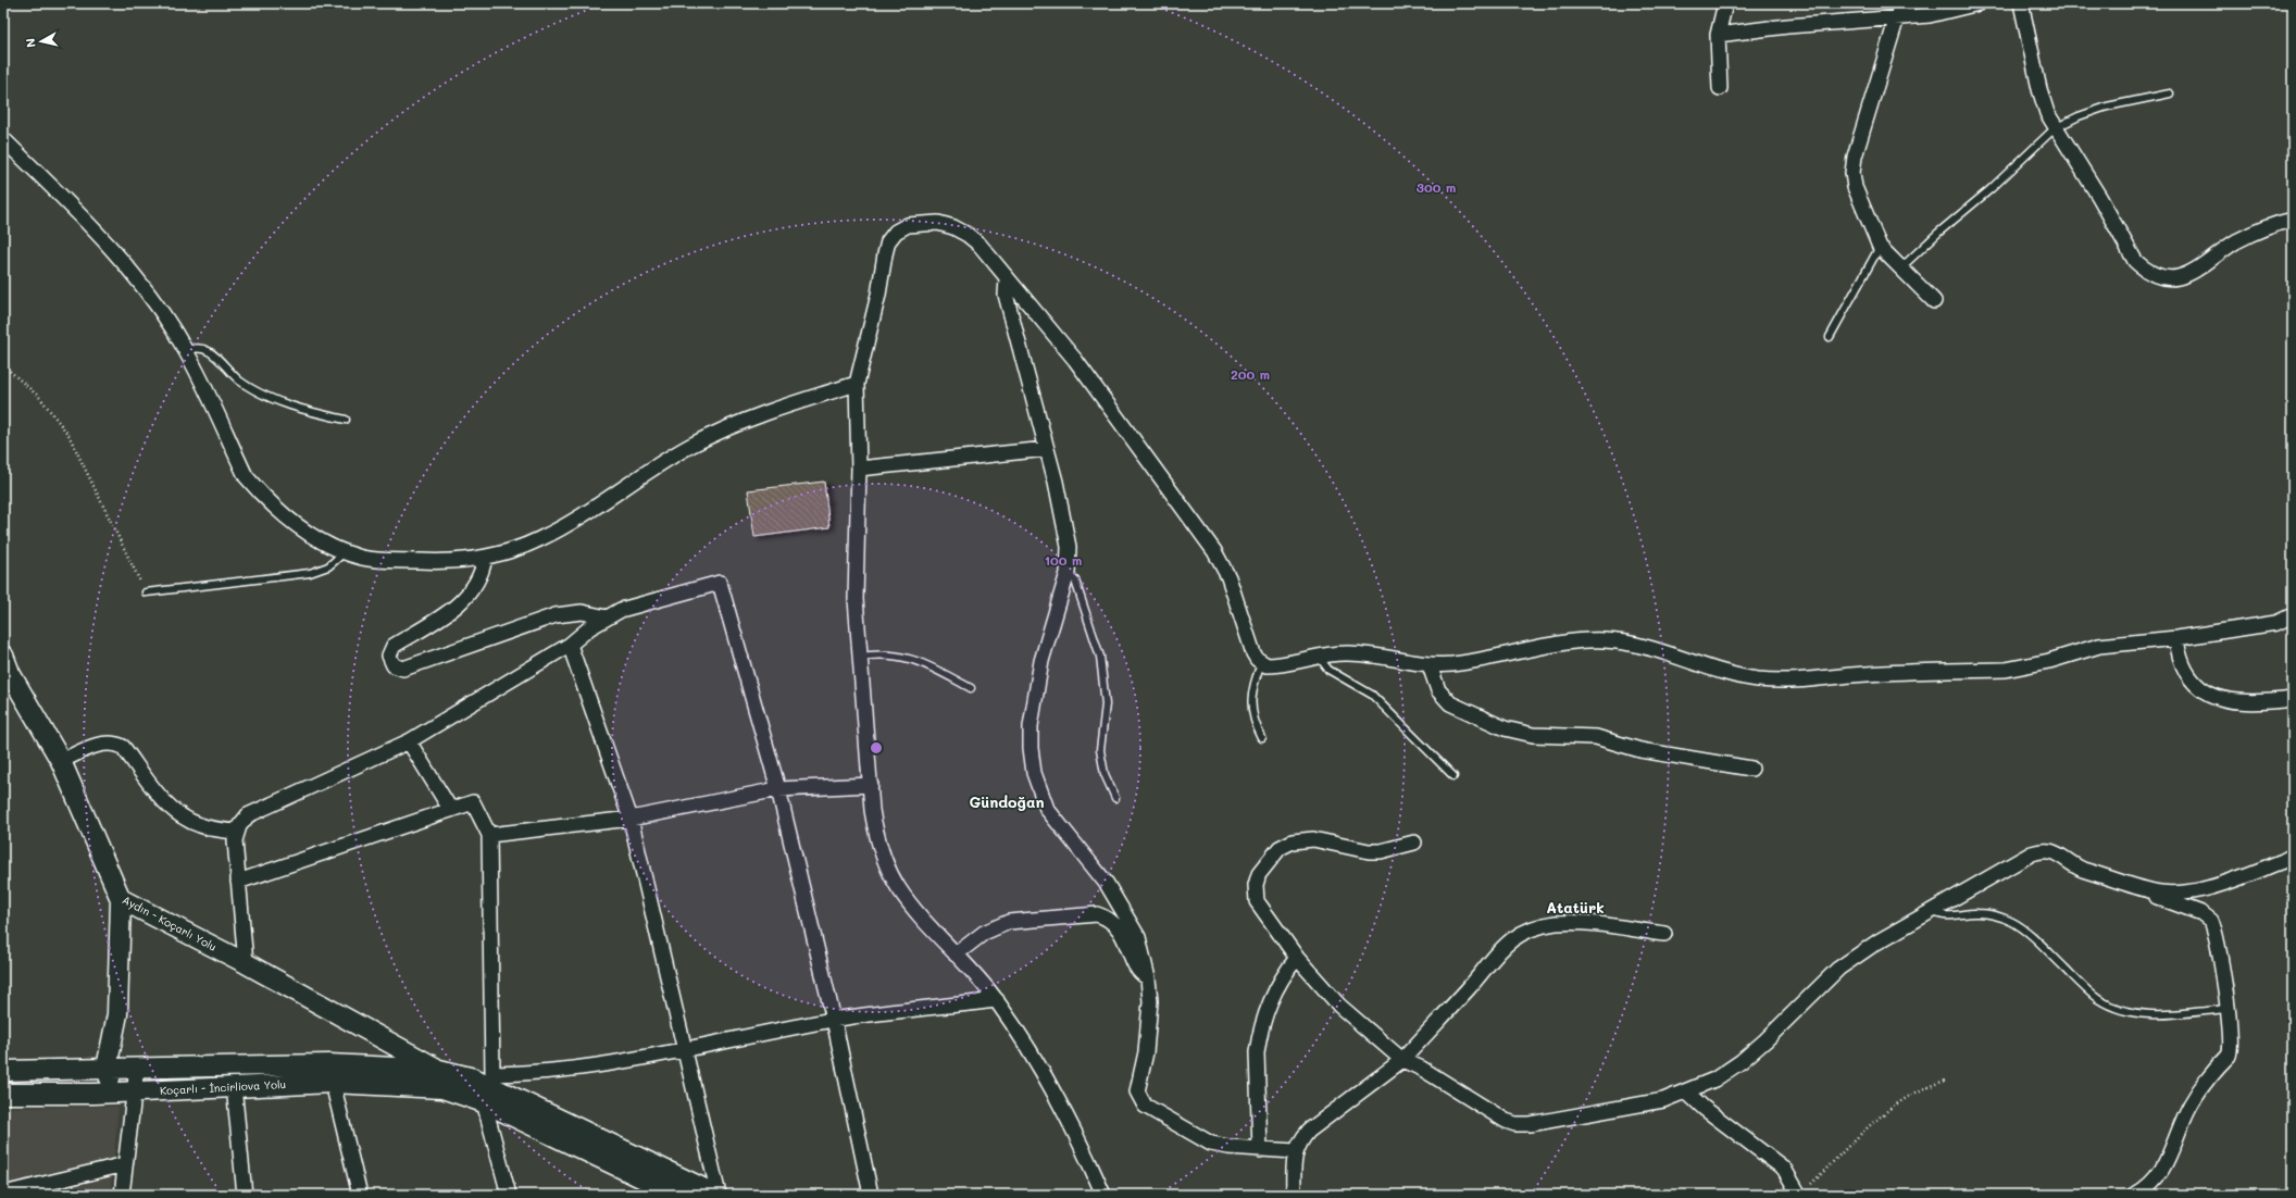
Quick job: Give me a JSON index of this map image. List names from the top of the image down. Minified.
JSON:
{"streets":{"main road":["Aydın - Koçarlı Yolu","Koçarlı - İncirliova Yolu"]},"crossings":[["Aydın - Koçarlı Yolu","Koçarlı - İncirliova Yolu"]],"districts":["Gündoğan","Atatürk"],"north":"left","rings":["300 m","200 m","100 m"]}
